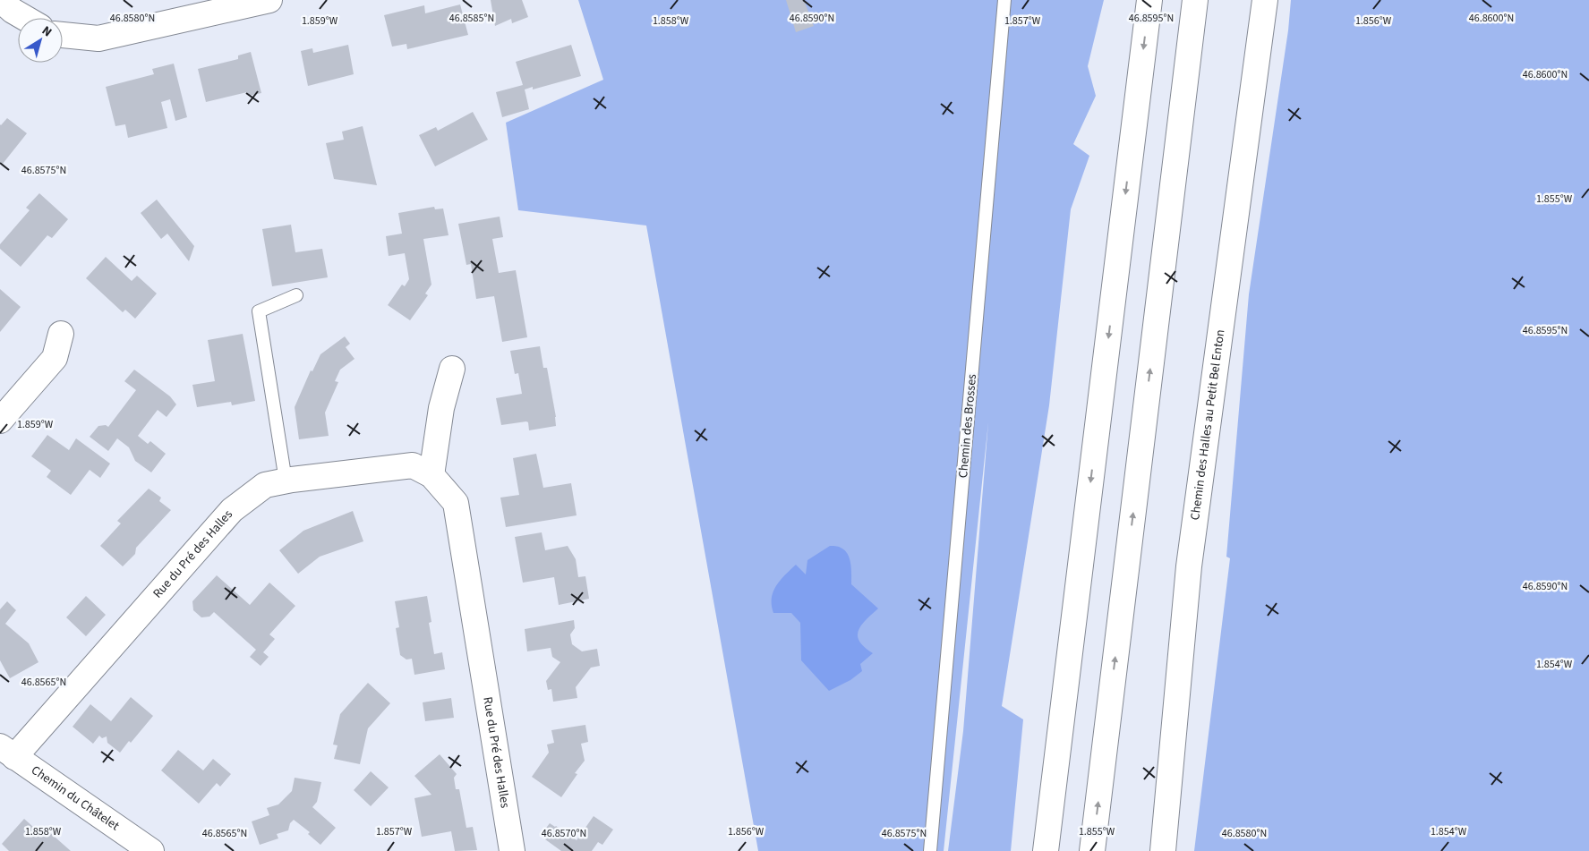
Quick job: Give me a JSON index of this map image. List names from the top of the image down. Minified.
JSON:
{"streets":{"main road":["Chemin des Halles au Petit Bel Enton","Rue du Pré des Halles","Chemin du Châtelet"],"lane":["Chemin des Brosses"]},"crossings":[["Rue du Pré des Halles","Chemin du Châtelet"]],"north":"top right","coordinates":["46.8600°N","46.8580°N","46.8585°N","46.8590°N","46.8595°N","1.859°W","1.858°W","1.857°W","1.856°W","46.8575°N","1.855°W","1.854°W","46.8565°N","46.8570°N"]}
